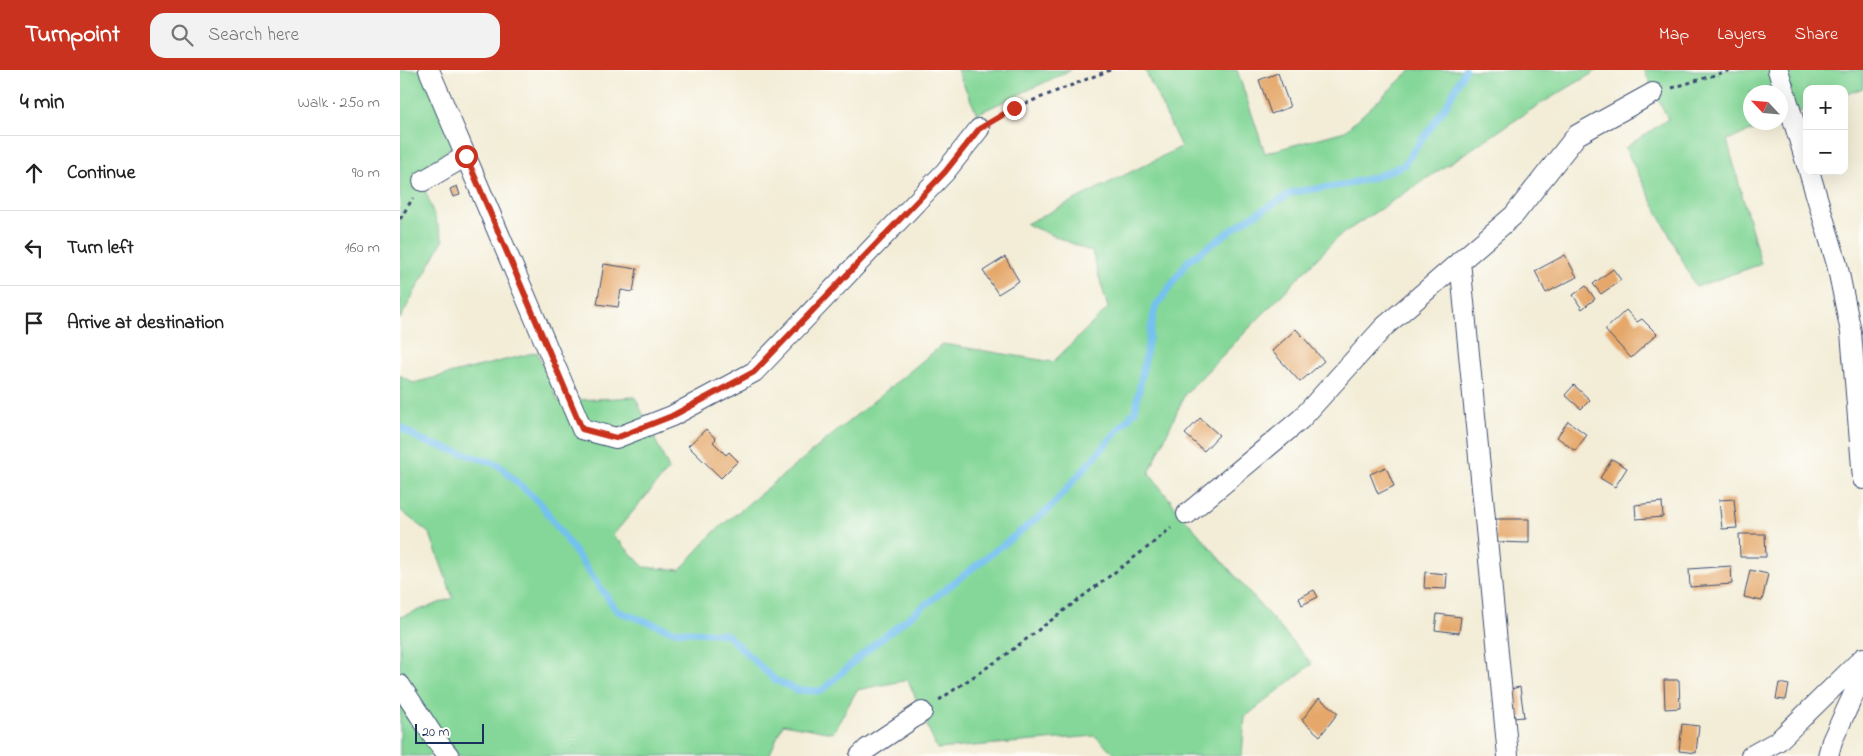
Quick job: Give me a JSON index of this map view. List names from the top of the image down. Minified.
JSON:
{"scale_bar":"20 m","north":"top left","page":{"header":"Turnpoint","search":"Search here","nav":["Map","Layers","Share"],"heading":["4 min","Walk · 250 m"],"map_buttons":["+","−"],"list":[["Continue","90 m"],["Turn left","160 m"],"Arrive at destination"],"scale":"20 m"}}
